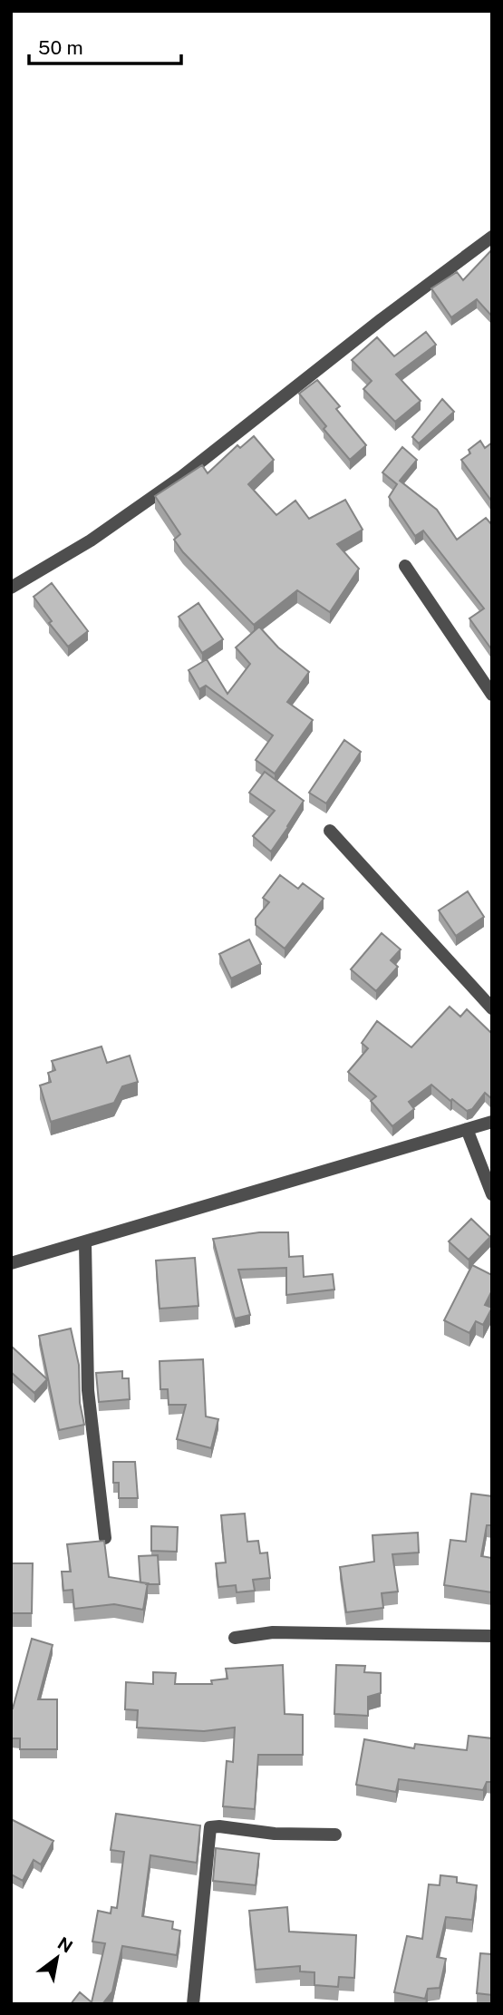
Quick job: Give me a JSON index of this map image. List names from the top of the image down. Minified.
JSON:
{"scale_bar":"50 m","north":"top right"}
